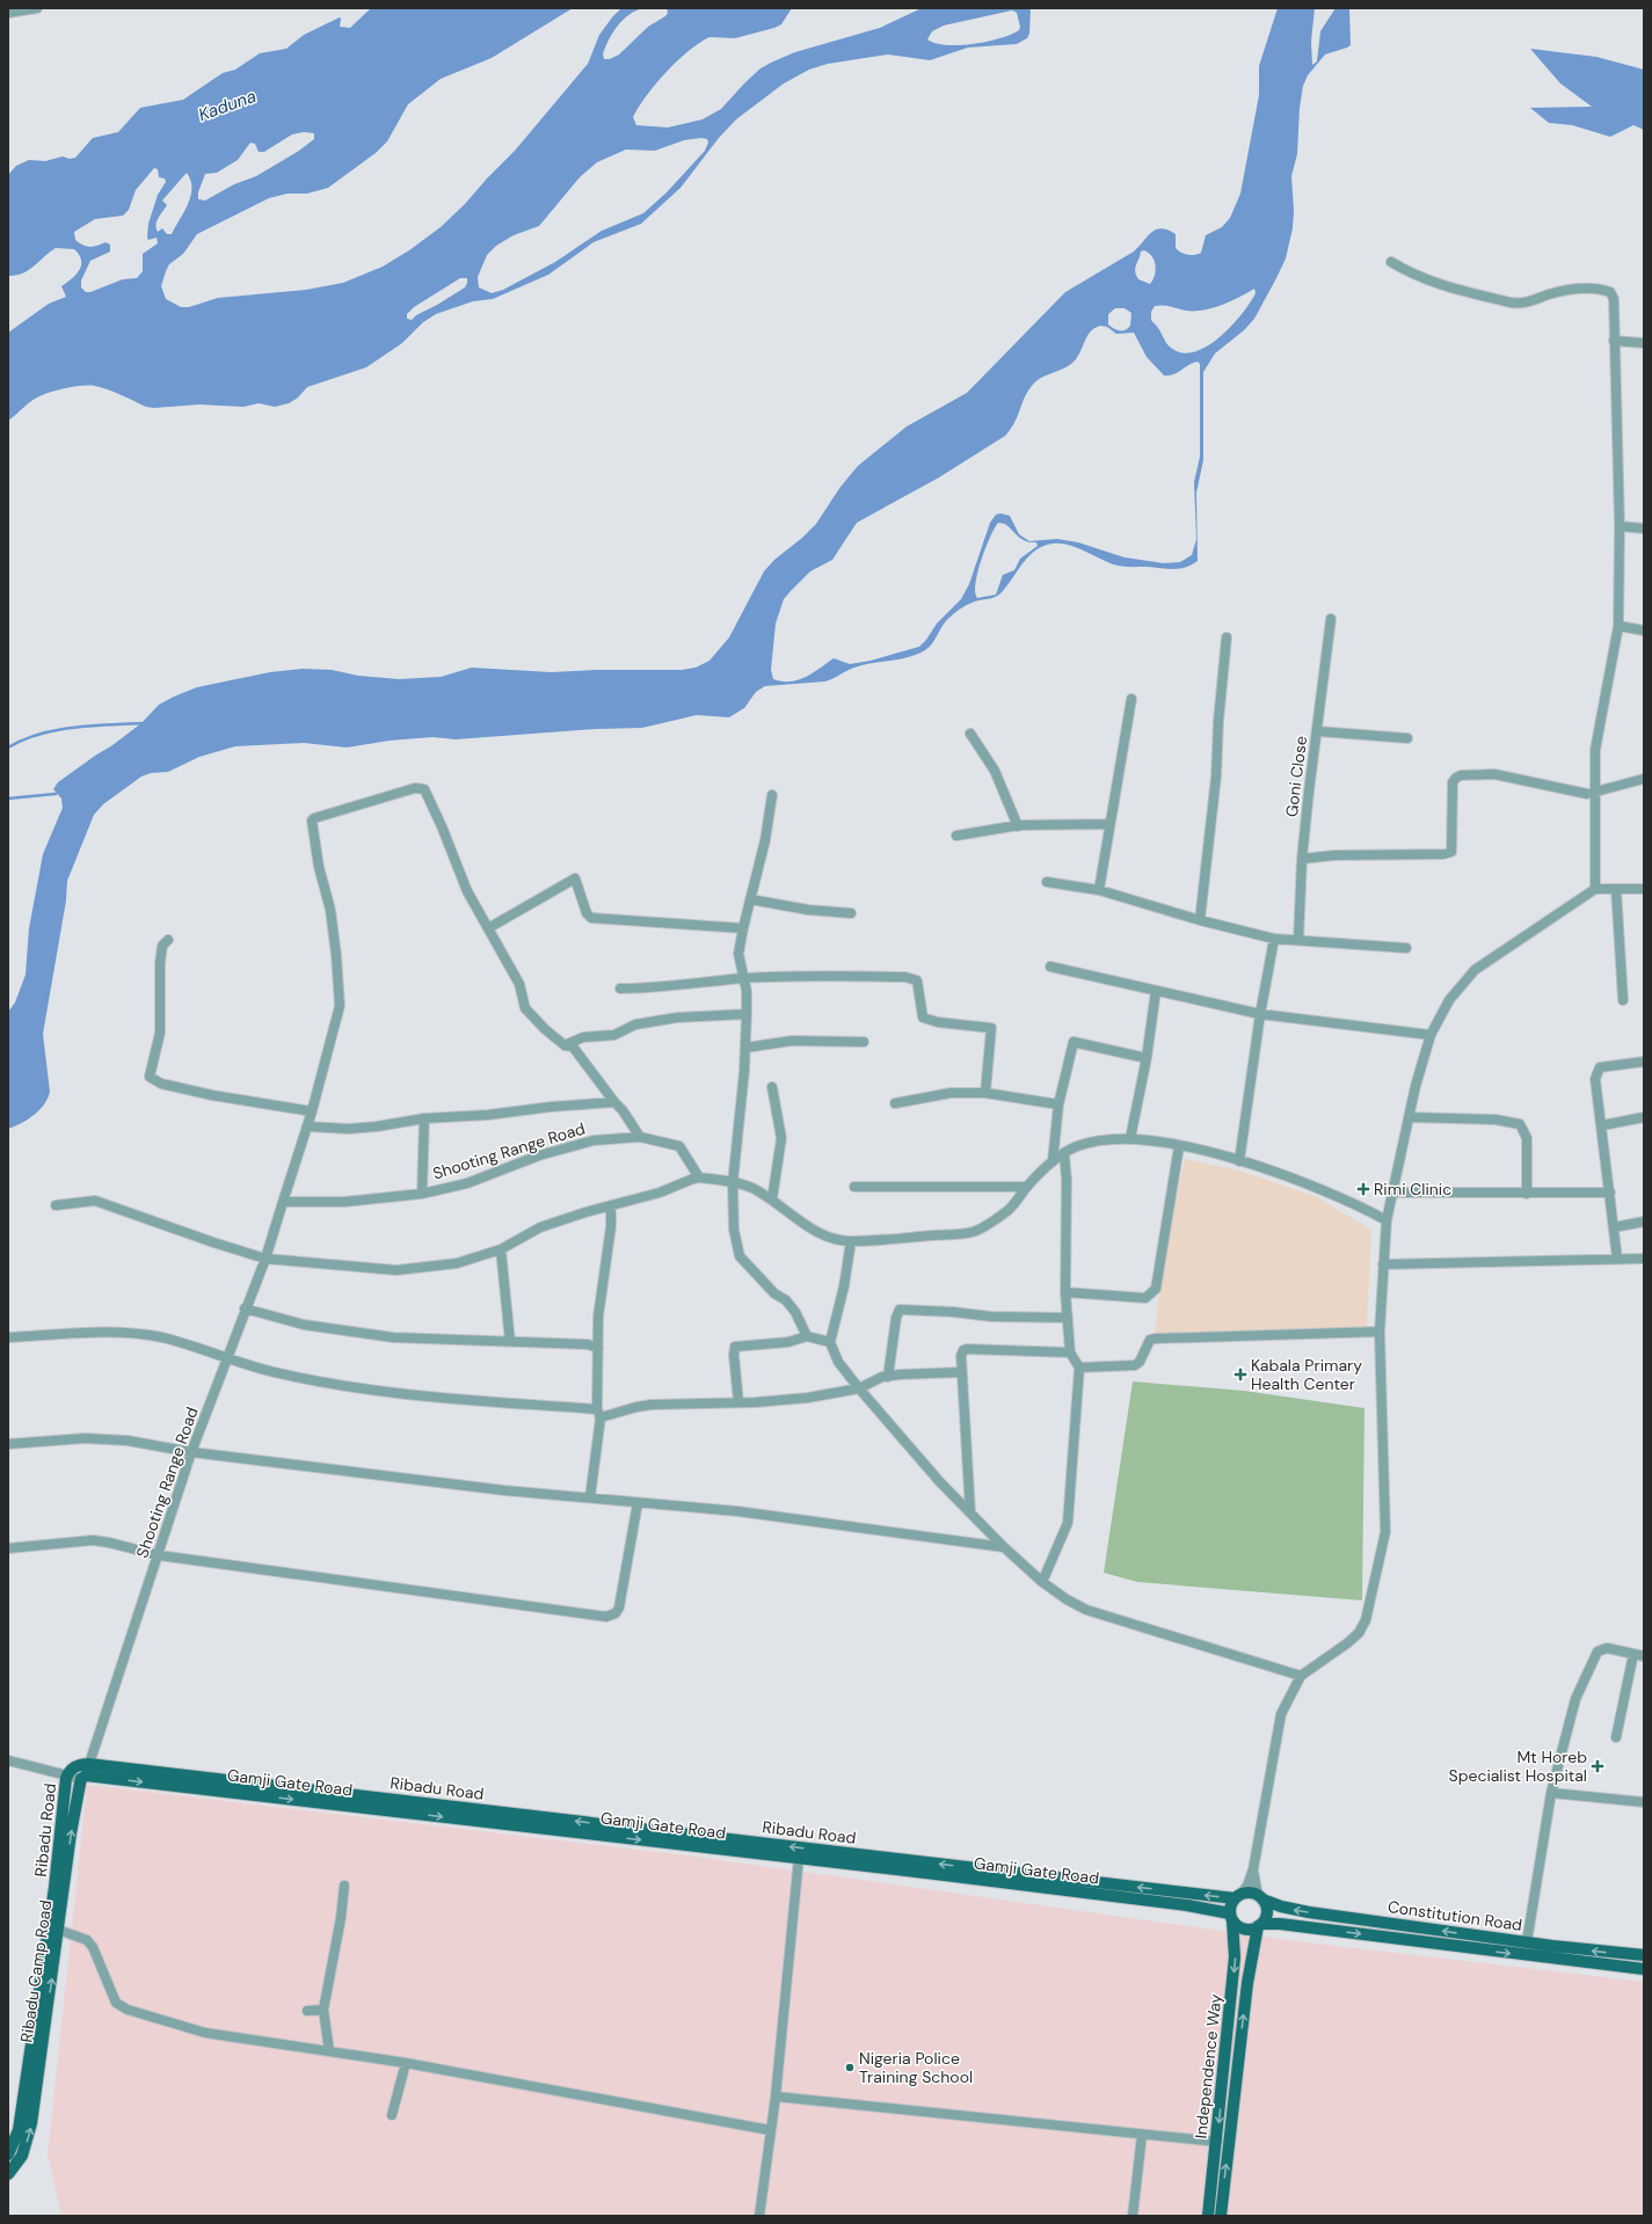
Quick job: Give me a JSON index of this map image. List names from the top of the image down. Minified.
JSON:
{"streets":{"main road":["Gamji Gate Road","Ribadu Road","Constitution Road","Ribadu Camp Road","Independence Way"],"street":["Goni Close","Shooting Range Road"]},"crossings":[["Shooting Range Road","Gamji Gate Road"],["Shooting Range Road","Ribadu Road"],["Shooting Range Road","Ribadu Camp Road"],["Gamji Gate Road","Ribadu Road"],["Gamji Gate Road","Constitution Road"],["Gamji Gate Road","Ribadu Camp Road"],["Gamji Gate Road","Independence Way"],["Ribadu Road","Constitution Road"],["Ribadu Road","Independence Way"],["Constitution Road","Independence Way"]],"one_way":["Gamji Gate Road","Ribadu Road","Ribadu Camp Road"],"water":["Kaduna"],"places":{"health":["Rimi Clinic","Kabala Primary Health Center","Mt Horeb Specialist Hospital"],"other":["Nigeria Police Training School"]}}
